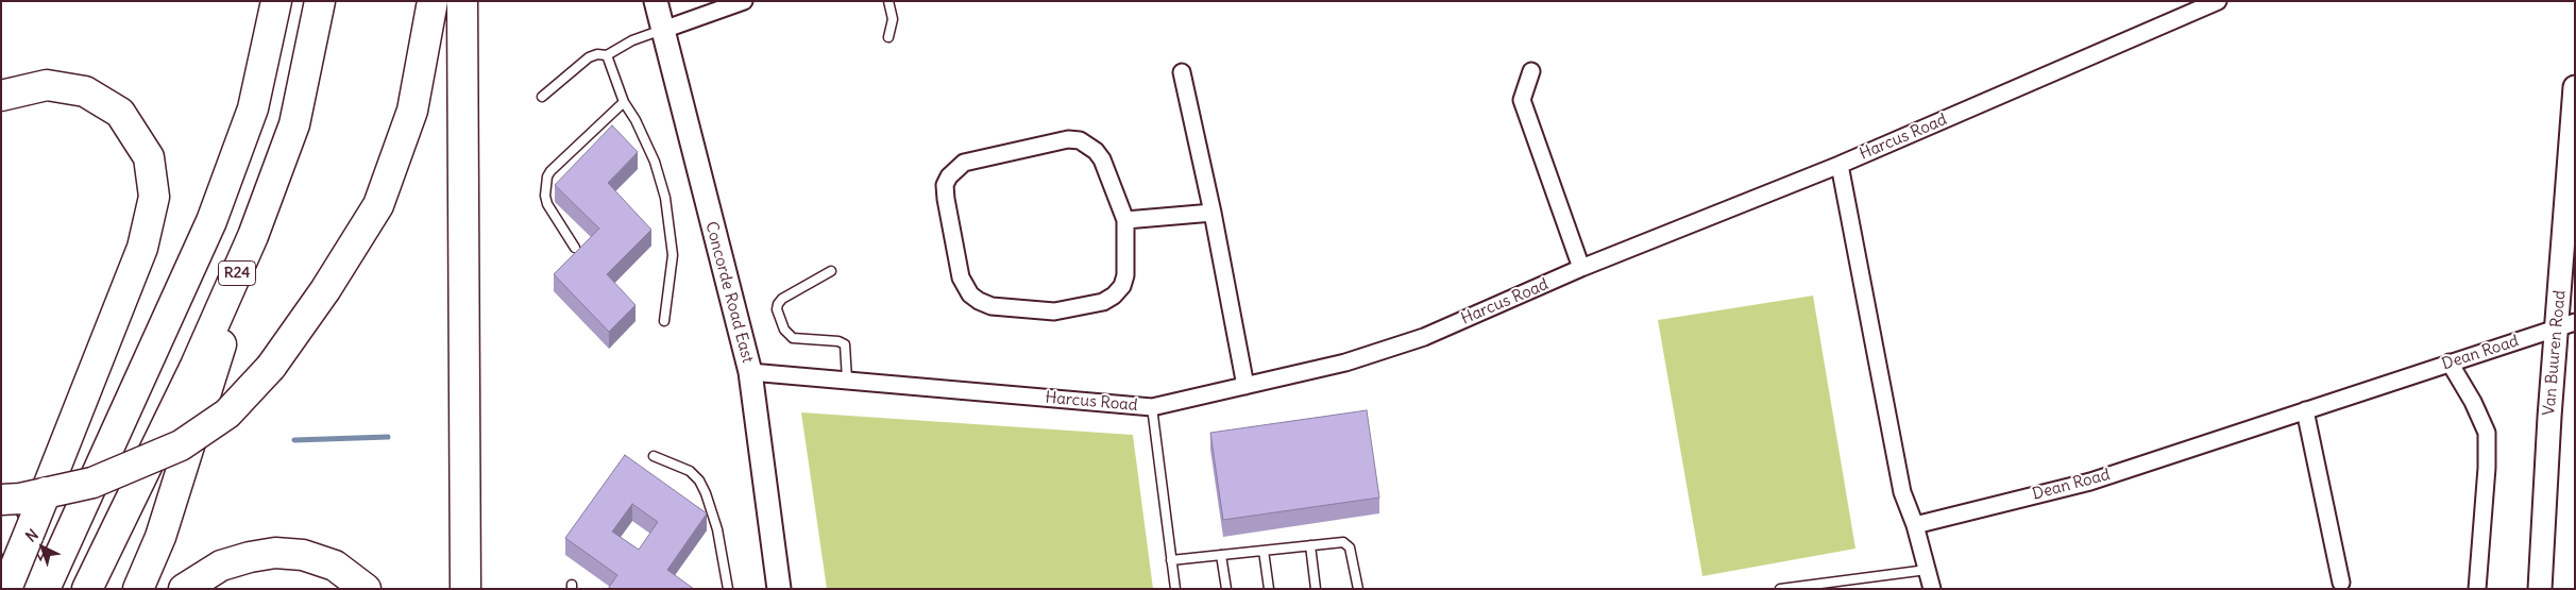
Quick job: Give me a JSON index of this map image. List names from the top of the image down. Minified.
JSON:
{"streets":{"highway":["R24"],"main road":["Concorde Road East","Van Buuren Road"],"street":["Harcus Road","Dean Road"]},"crossings":[["Harcus Road","Concorde Road East"],["Dean Road","Van Buuren Road"]],"north":"top left"}
